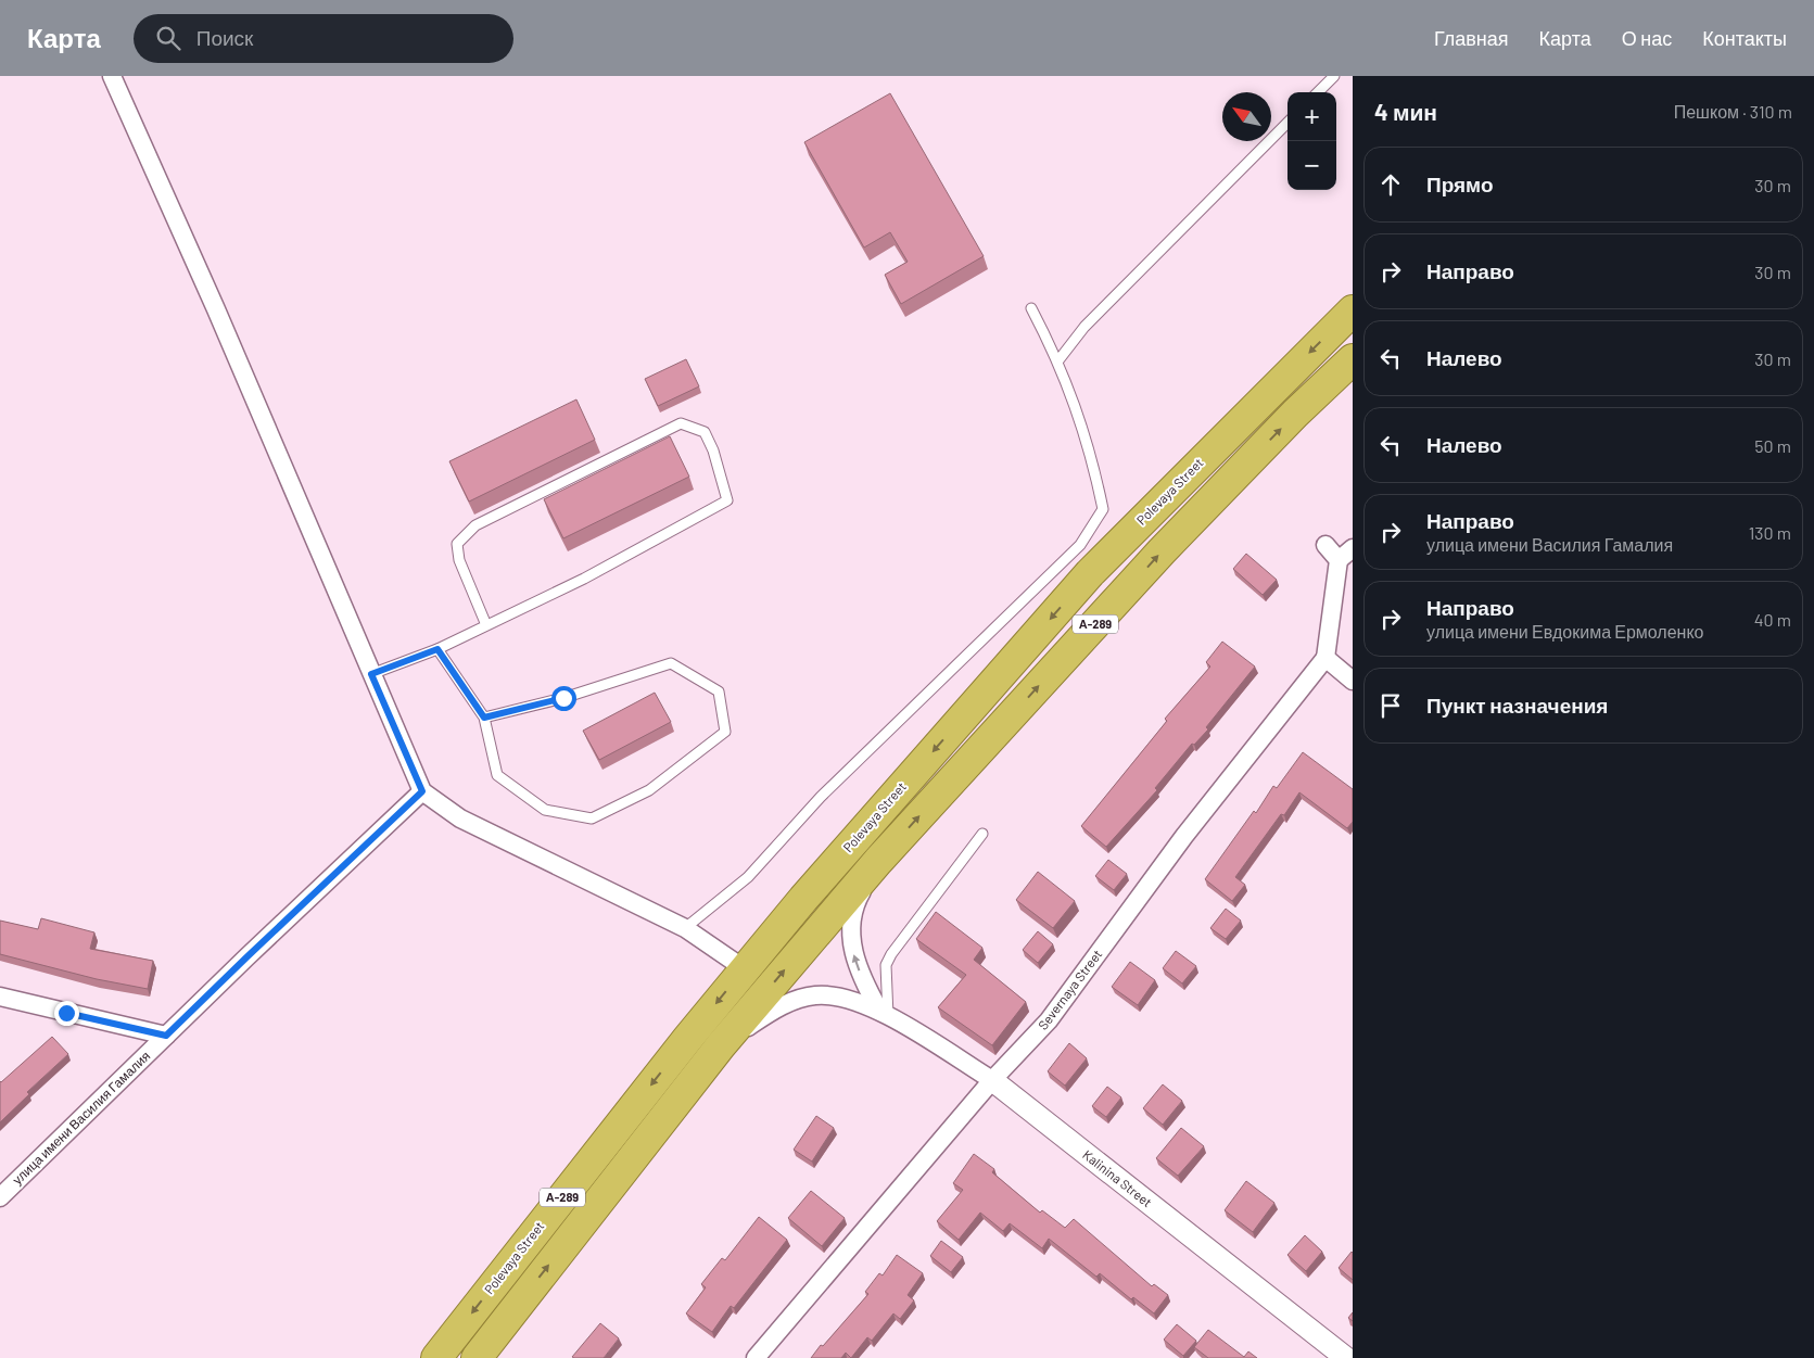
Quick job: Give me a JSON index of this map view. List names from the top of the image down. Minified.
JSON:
{"streets":{"highway":["Polevaya Street","А-289"],"street":["Severnaya Street","улица имени Василия Гамалия","Kalinina Street"]},"crossings":[["А-289","Kalinina Street"],["Severnaya Street","Kalinina Street"]],"north":"top left","page":{"header":"Карта","search":"Поиск","nav":["Главная","Карта","О нас","Контакты"],"heading":["4 мин","Пешком · 310 m"],"map_buttons":["+","−"],"list":[["Прямо","30 m"],["Направо","30 m"],["Налево","30 m"],["Налево","50 m"],["Направо","улица имени Василия Гамалия","130 m"],["Направо","улица имени Евдокима Ермоленко","40 m"],"Пункт назначения"]}}
